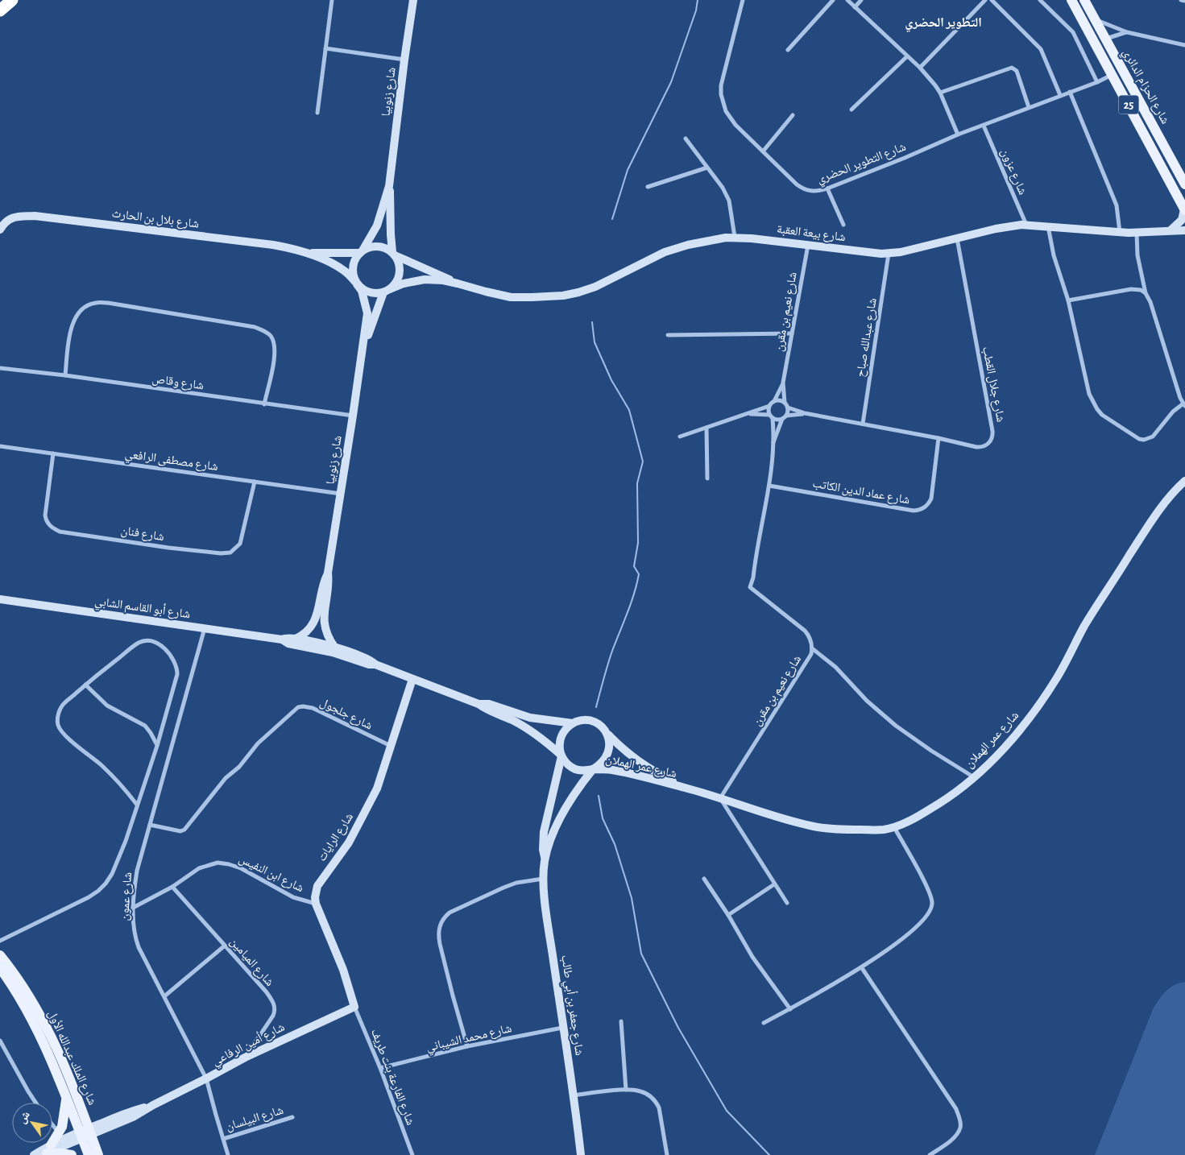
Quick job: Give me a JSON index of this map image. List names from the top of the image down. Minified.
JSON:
{"streets":{"main road":["شارع الحزام الدائري","25","شارع الملك عبدالله الأول"],"street":["شارع زنوبيا","شارع التطوير الحضري","شارع عزون","شارع بلال بن الحارث","شارع بيعة العقبة","شارع نعيم بن مقرن","شارع عبدالله صباح","شارع وقاص","شارع جلال القطب","شارع مصطفى الرافعي","شارع عماد الدين الكاتب","شارع فنان","شارع أبو القاسم الشابي","شارع جلجول","شارع عمر الهملان","شارع الرايات","شارع ابن النفيس","شارع عمون","شارع الميامين","شارع جعفر بن أبي طالب","شارع محمد الشيباني","شارع أمين الرفاعي","شارع الفارعة بنت طريف","شارع البيلسان"]},"crossings":[["شارع الحزام الدائري","شارع التطوير الحضري"],["شارع زنوبيا","شارع بلال بن الحارث"],["شارع زنوبيا","شارع بيعة العقبة"],["شارع زنوبيا","شارع وقاص"],["شارع زنوبيا","شارع مصطفى الرافعي"],["شارع زنوبيا","شارع أبو القاسم الشابي"],["شارع التطوير الحضري","شارع عزون"],["شارع عزون","شارع بيعة العقبة"],["شارع بلال بن الحارث","شارع بيعة العقبة"],["شارع بيعة العقبة","شارع نعيم بن مقرن"],["شارع بيعة العقبة","شارع عبدالله صباح"],["شارع بيعة العقبة","شارع جلال القطب"],["شارع نعيم بن مقرن","شارع جلال القطب"],["شارع نعيم بن مقرن","شارع عماد الدين الكاتب"],["شارع نعيم بن مقرن","شارع عمر الهملان"],["شارع عبدالله صباح","شارع جلال القطب"],["شارع جلال القطب","شارع عماد الدين الكاتب"],["شارع مصطفى الرافعي","شارع فنان"],["شارع أبو القاسم الشابي","شارع عمر الهملان"],["شارع أبو القاسم الشابي","شارع الرايات"],["شارع أبو القاسم الشابي","شارع عمون"],["شارع أبو القاسم الشابي","شارع جعفر بن أبي طالب"],["شارع جلجول","شارع الرايات"],["شارع جلجول","شارع عمون"],["شارع عمر الهملان","شارع جعفر بن أبي طالب"],["شارع الرايات","شارع ابن النفيس"],["شارع ابن النفيس","شارع عمون"],["شارع ابن النفيس","شارع الميامين"],["شارع عمون","شارع أمين الرفاعي"],["شارع عمون","شارع البيلسان"],["شارع الميامين","شارع أمين الرفاعي"],["شارع جعفر بن أبي طالب","شارع محمد الشيباني"],["شارع محمد الشيباني","شارع الفارعة بنت طريف"],["شارع أمين الرفاعي","شارع الملك عبدالله الأول"],["شارع أمين الرفاعي","شارع الفارعة بنت طريف"]],"districts":["التطوير الحضري"],"north":"top left"}
